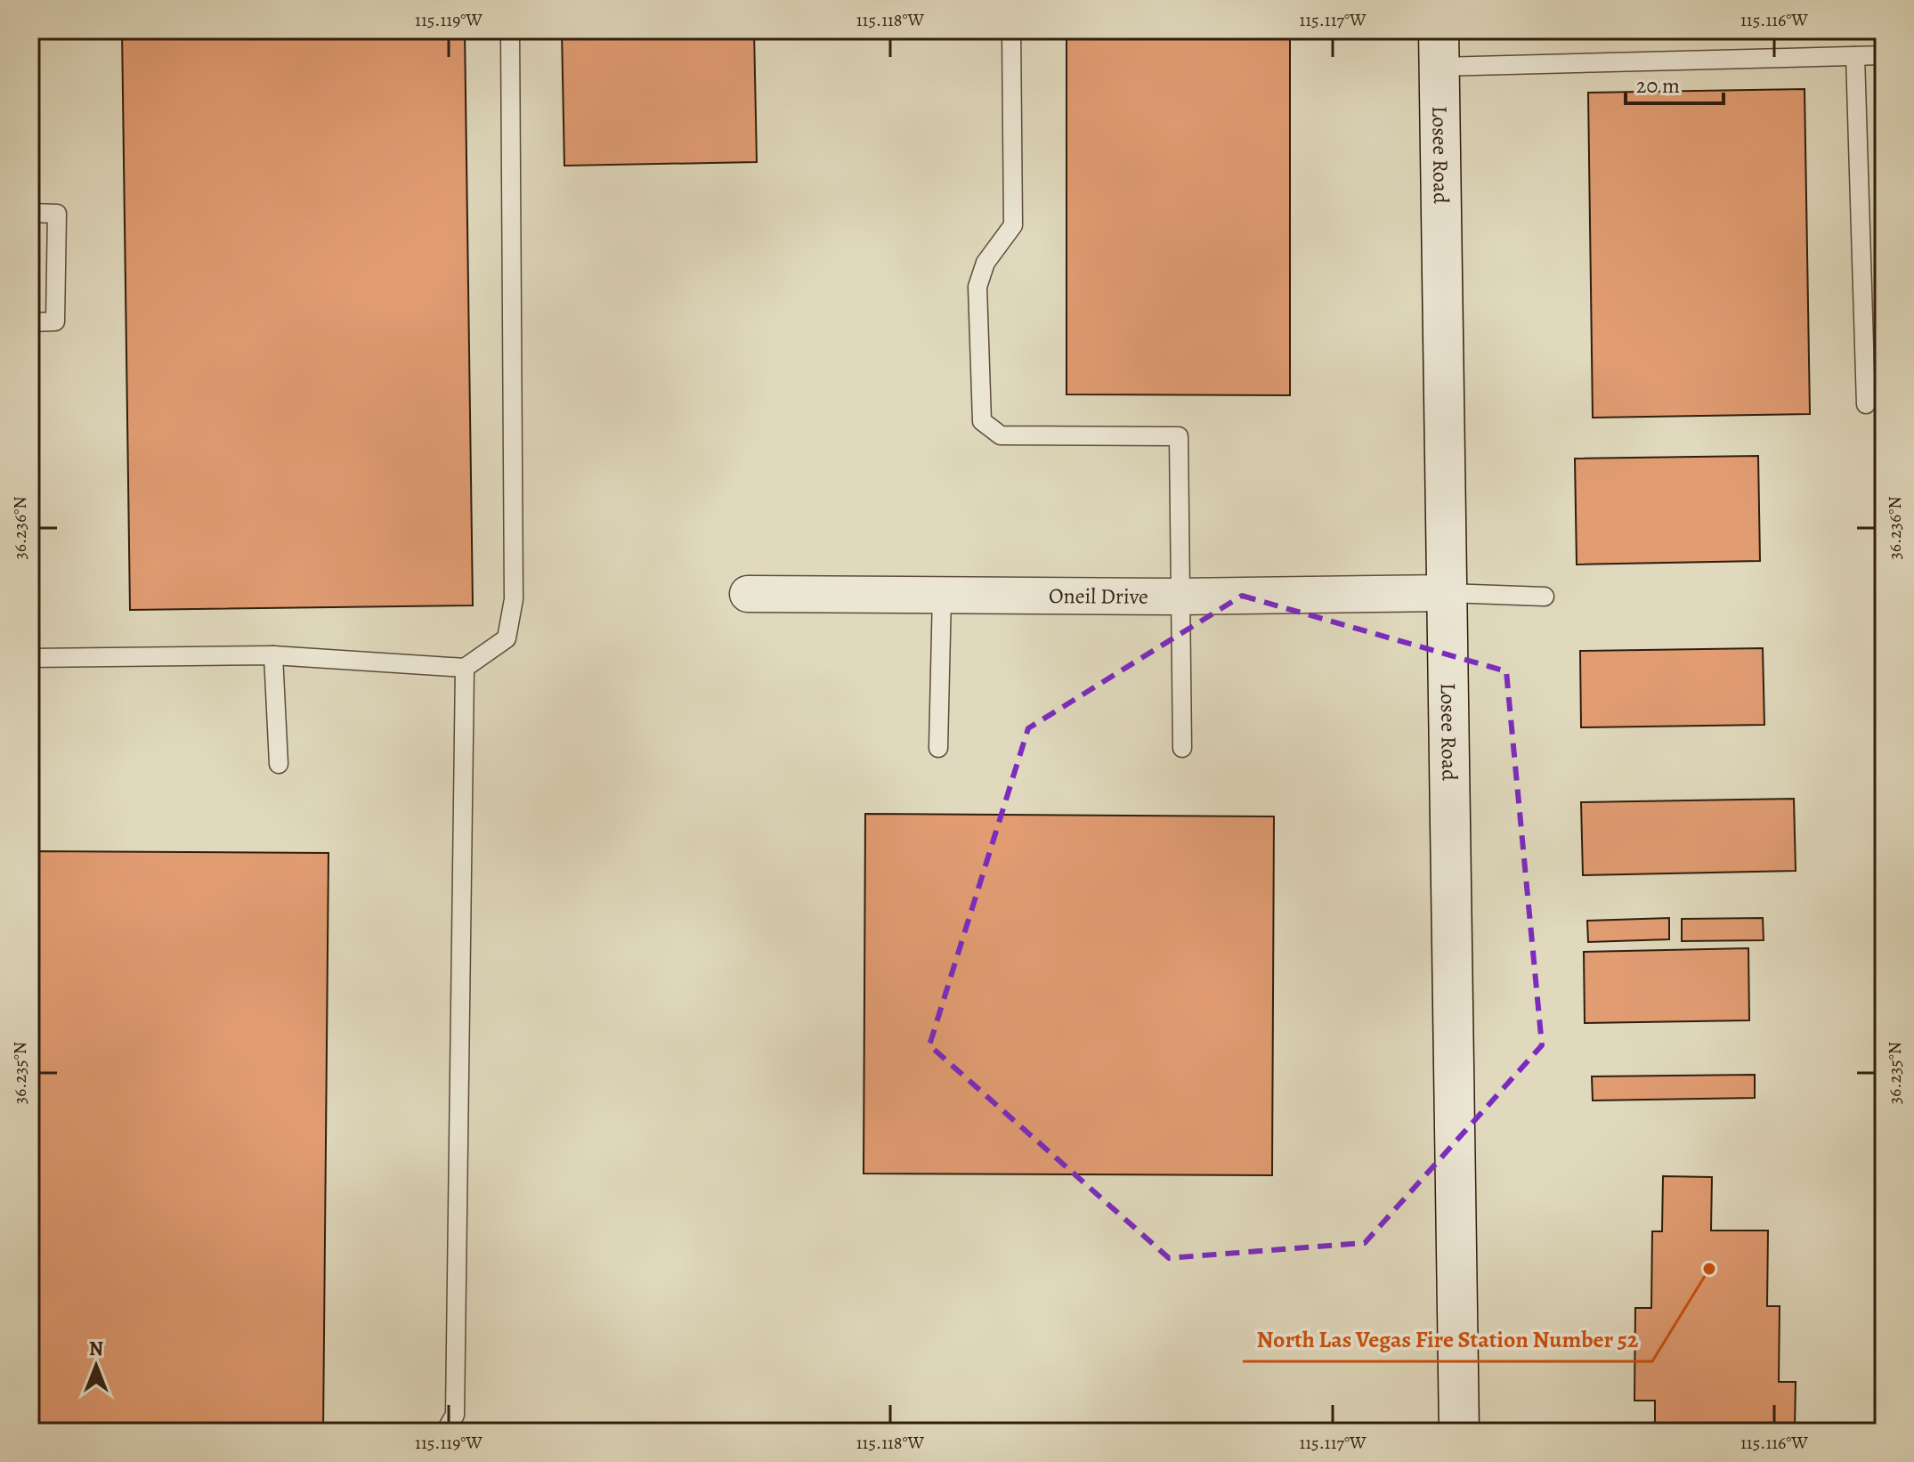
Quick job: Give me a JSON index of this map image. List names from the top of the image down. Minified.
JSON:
{"streets":{"main road":["Losee Road"],"street":["Oneil Drive"]},"crossings":[["Losee Road","Oneil Drive"]],"places":["North Las Vegas Fire Station Number 52"],"scale_bar":"20 m","north":"top","coordinates":["115.119°W","115.118°W","115.117°W","115.116°W","36.236°N","36.235°N"]}
